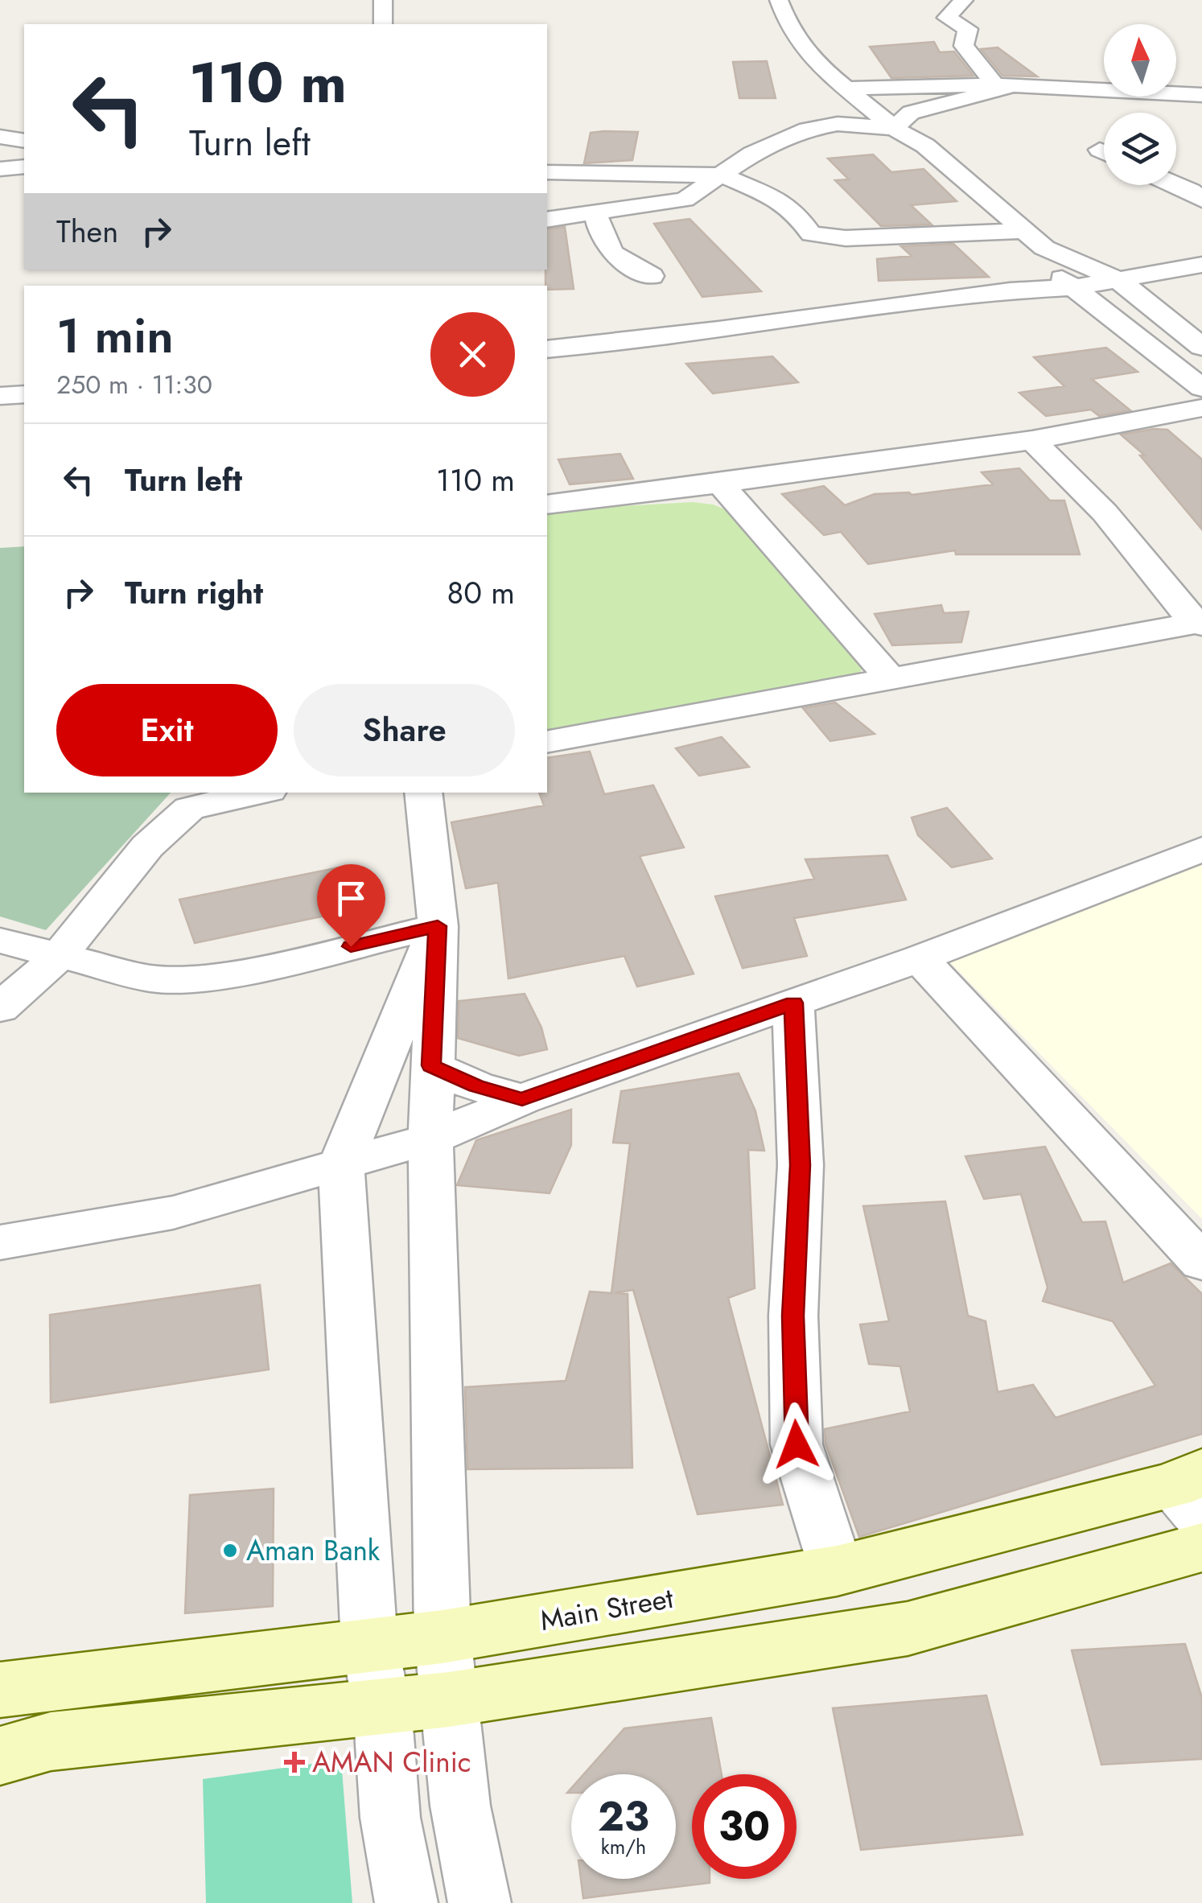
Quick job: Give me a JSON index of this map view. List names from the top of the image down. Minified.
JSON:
{"streets":{"street":["Main Street"]},"places":{"other":["Aman Bank"],"health":["AMAN Clinic"]},"north":"top","page":{"turn":["110 m","Turn left"],"then":"Then","heading":["1 min","250 m · 11:30"],"list":[{"name":"Turn left","value":"110 m"},{"name":"Turn right","value":"80 m"}],"buttons":["Exit","Share"],"speed":"23 km/h","limit":"30"}}
